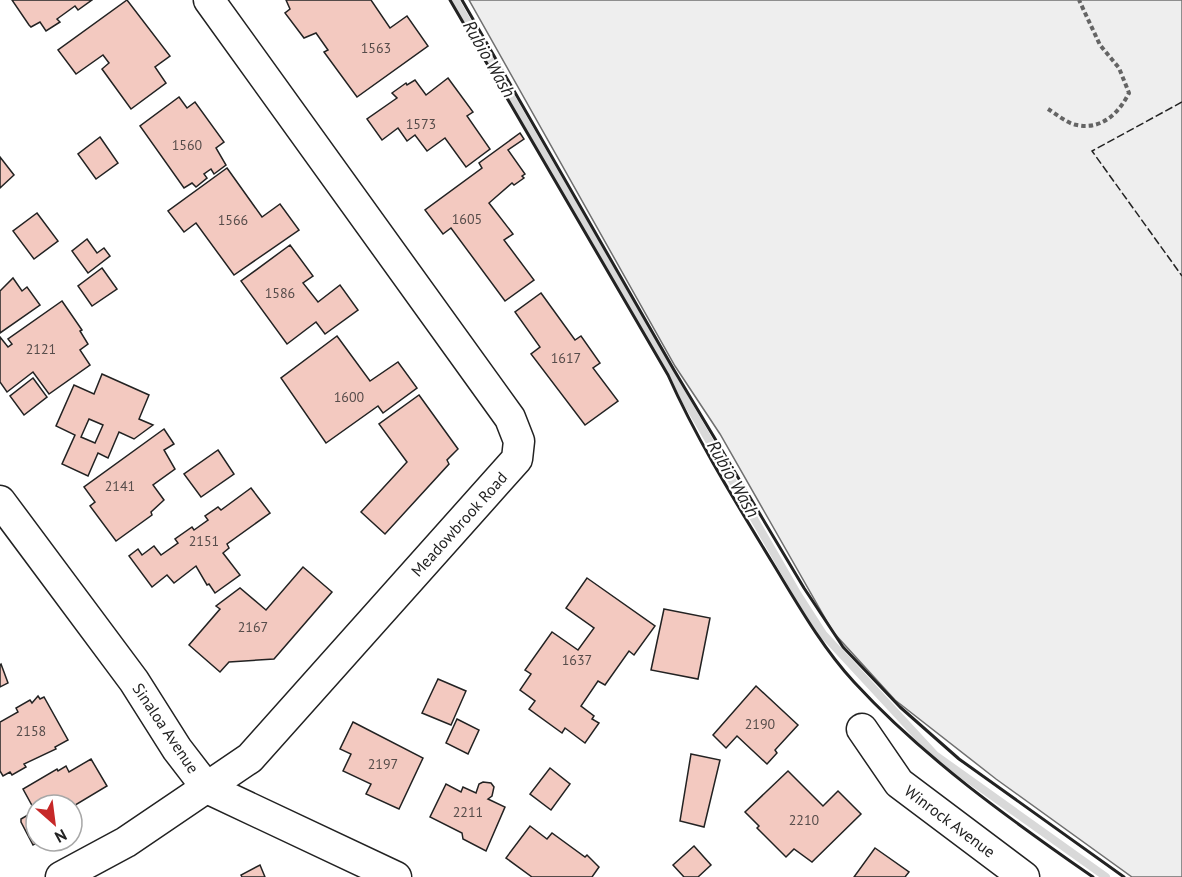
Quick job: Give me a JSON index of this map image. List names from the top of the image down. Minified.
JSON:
{"streets":{"street":["Meadowbrook Road","Sinaloa Avenue","Winrock Avenue"]},"crossings":[["Meadowbrook Road","Sinaloa Avenue"]],"water":["Rubio Wash"],"house_numbers":["1563","1573","1560","1605","1566","1586","2121","1617","1600","2141","2151","2167","1637","2190","2158","2197","2211","2210"],"north":"bottom right"}
